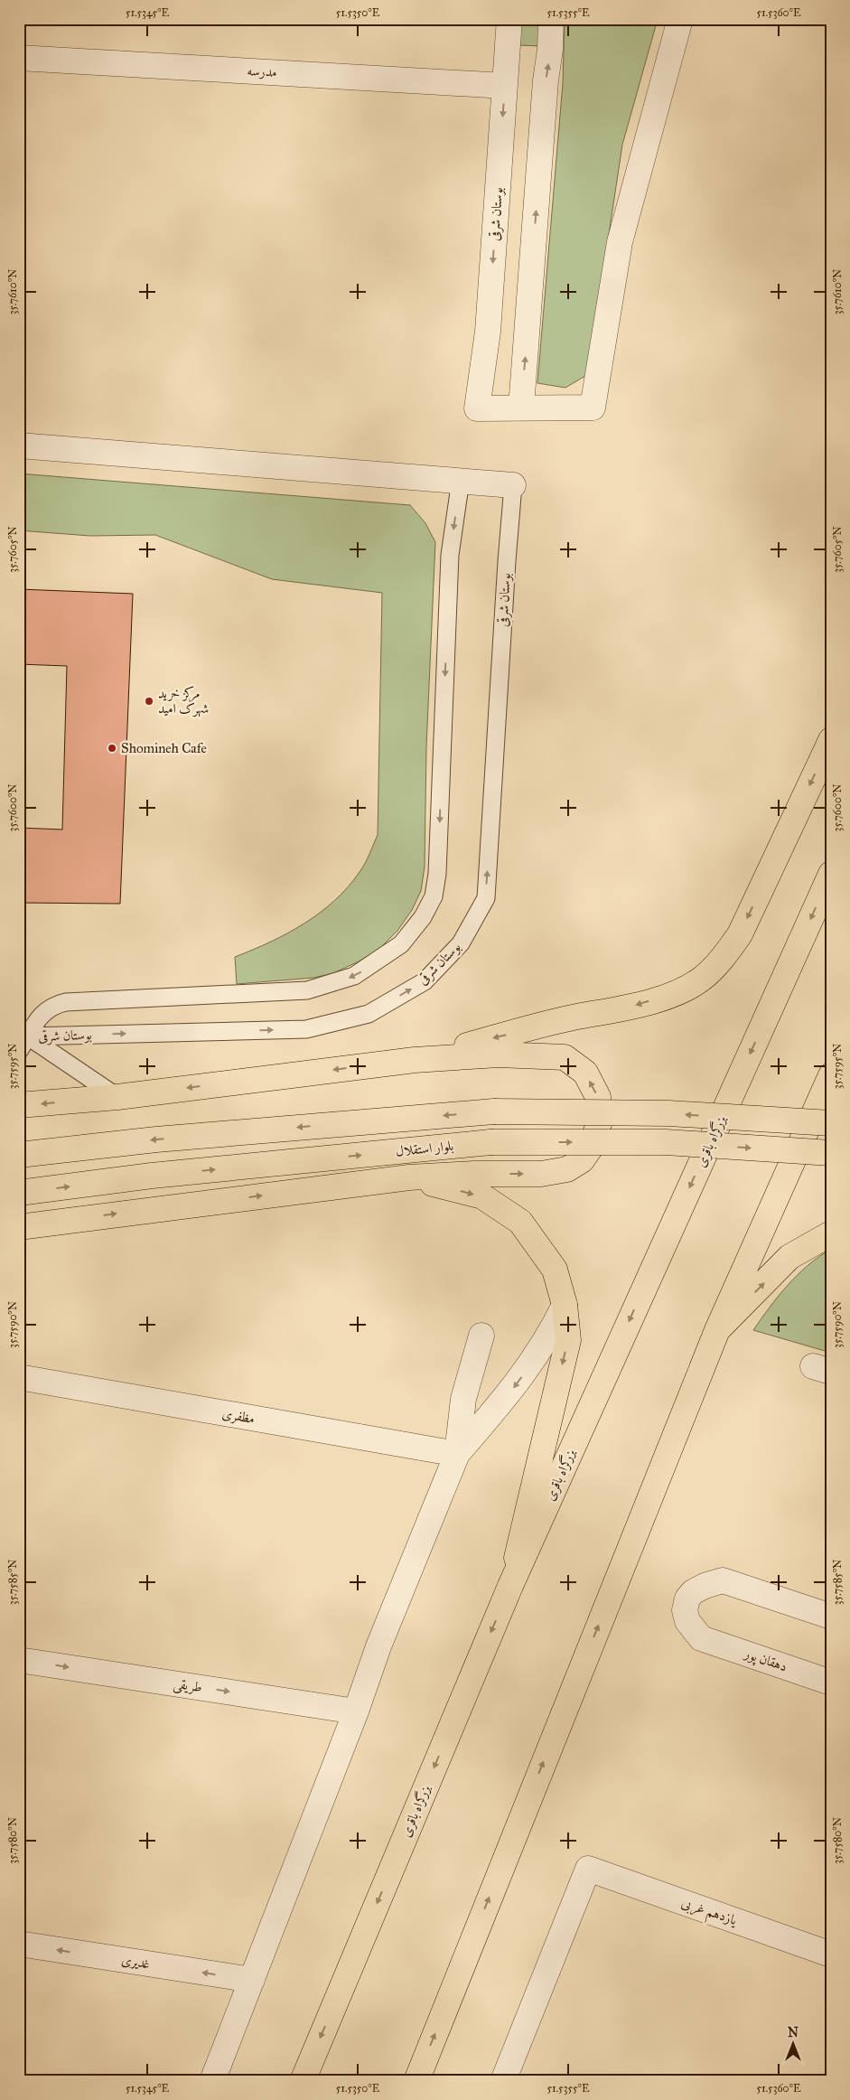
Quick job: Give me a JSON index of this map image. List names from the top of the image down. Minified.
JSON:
{"streets":{"main road":["بزرگراه باقری","بلوار استقلال"],"street":["مدرسه","بوستان شرقی","مظفری","دهقان پور","طریقی","یازدهم غربی","غدیری"]},"crossings":[["مدرسه","بوستان شرقی"]],"one_way":["طریقی","غدیری"],"places":["مرکز خرید شهرک امید","Shomineh Cafe"],"north":"top","coordinates":["51.5345°E","51.5350°E","51.5355°E","51.5360°E","35.7610°N","35.7605°N","35.7600°N","35.7595°N","35.7590°N","35.7585°N","35.7580°N"]}
